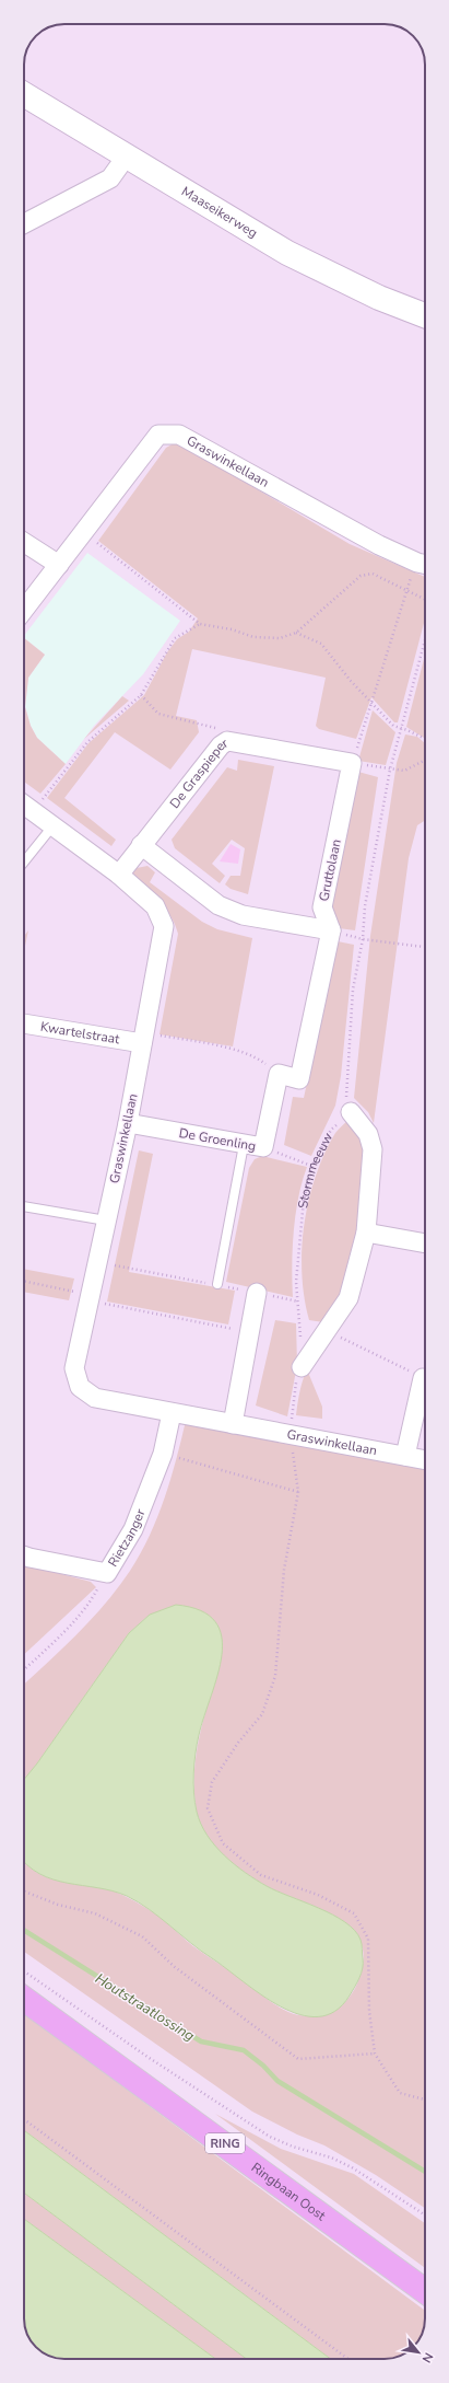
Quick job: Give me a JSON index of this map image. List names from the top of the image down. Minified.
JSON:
{"streets":{"main road":["RING","Ringbaan Oost"],"street":["Maaseikerweg","Graswinkellaan","De Graspieper","Gruttolaan","Kwartelstraat","De Groenling","Rietzanger"],"path":["Stormmeeuw"]},"crossings":[["Graswinkellaan","De Graspieper"],["Graswinkellaan","Kwartelstraat"],["Graswinkellaan","De Groenling"],["Graswinkellaan","Stormmeeuw"],["Graswinkellaan","Rietzanger"],["De Graspieper","Gruttolaan"]],"water":["Houtstraatlossing"],"north":"bottom right"}
